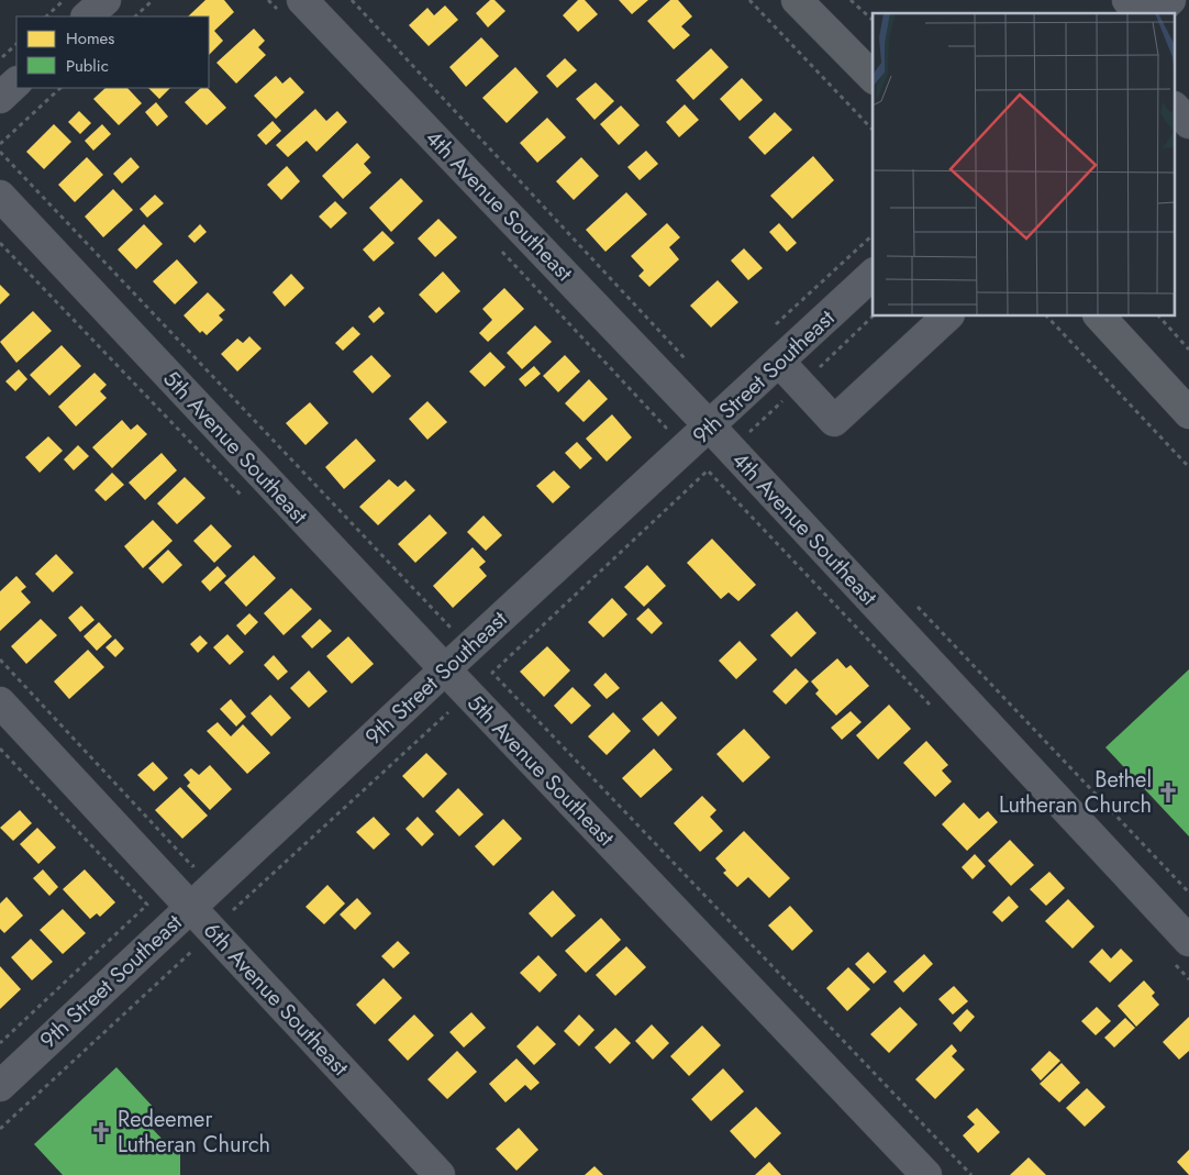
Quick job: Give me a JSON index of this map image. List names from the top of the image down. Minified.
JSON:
{"streets":{"street":["4th Avenue Southeast","9th Street Southeast","5th Avenue Southeast","6th Avenue Southeast"]},"crossings":[["4th Avenue Southeast","9th Street Southeast"],["9th Street Southeast","5th Avenue Southeast"],["9th Street Southeast","6th Avenue Southeast"]],"places":{"church":["Bethel Lutheran Church","Redeemer Lutheran Church"]},"legend":["Homes","Public"]}
